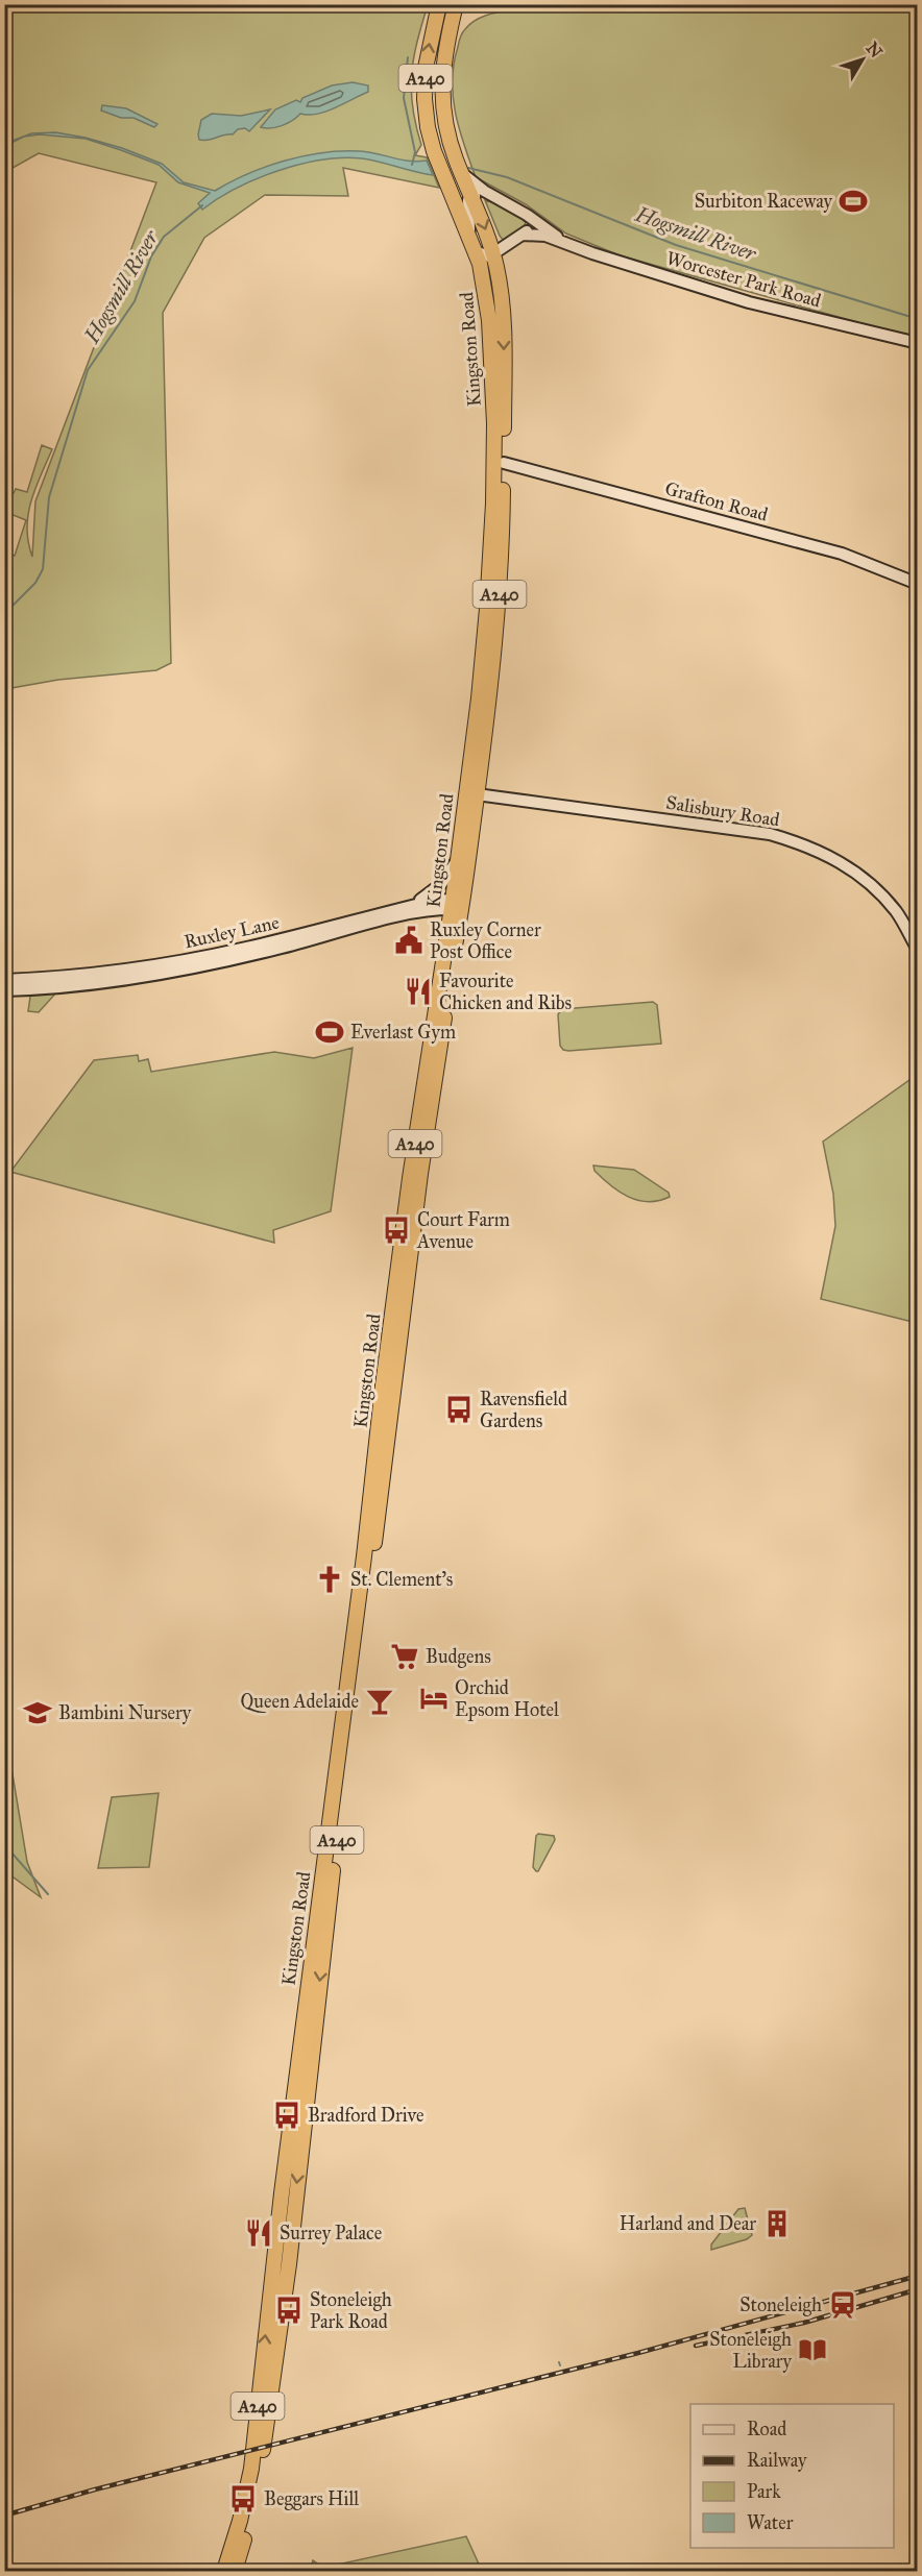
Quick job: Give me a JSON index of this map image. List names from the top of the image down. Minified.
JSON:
{"streets":{"highway":["A240","Kingston Road"],"main road":["Worcester Park Road","Grafton Road","Salisbury Road","Ruxley Lane"]},"crossings":[["A240","Kingston Road"],["Kingston Road","Grafton Road"],["Kingston Road","Salisbury Road"],["Kingston Road","Ruxley Lane"]],"water":["Hogsmill River"],"places":{"sports":["Surbiton Raceway","Everlast Gym"],"public building":["Ruxley Corner Post Office"],"restaurant":["Favourite Chicken and Ribs","Surrey Palace"],"bus stop":["Court Farm Avenue","Ravensfield Gardens","Bradford Drive","Stoneleigh Park Road","Beggars Hill"],"church":["St. Clement's"],"supermarket":["Budgens"],"hotel":["Orchid Epsom Hotel"],"bar":["Queen Adelaide"],"school or university":["Bambini Nursery"],"building":["Harland and Dear"],"station":["Stoneleigh"],"library":["Stoneleigh Library"]},"legend":["Road","Railway","Park","Water"],"north":"top right"}
